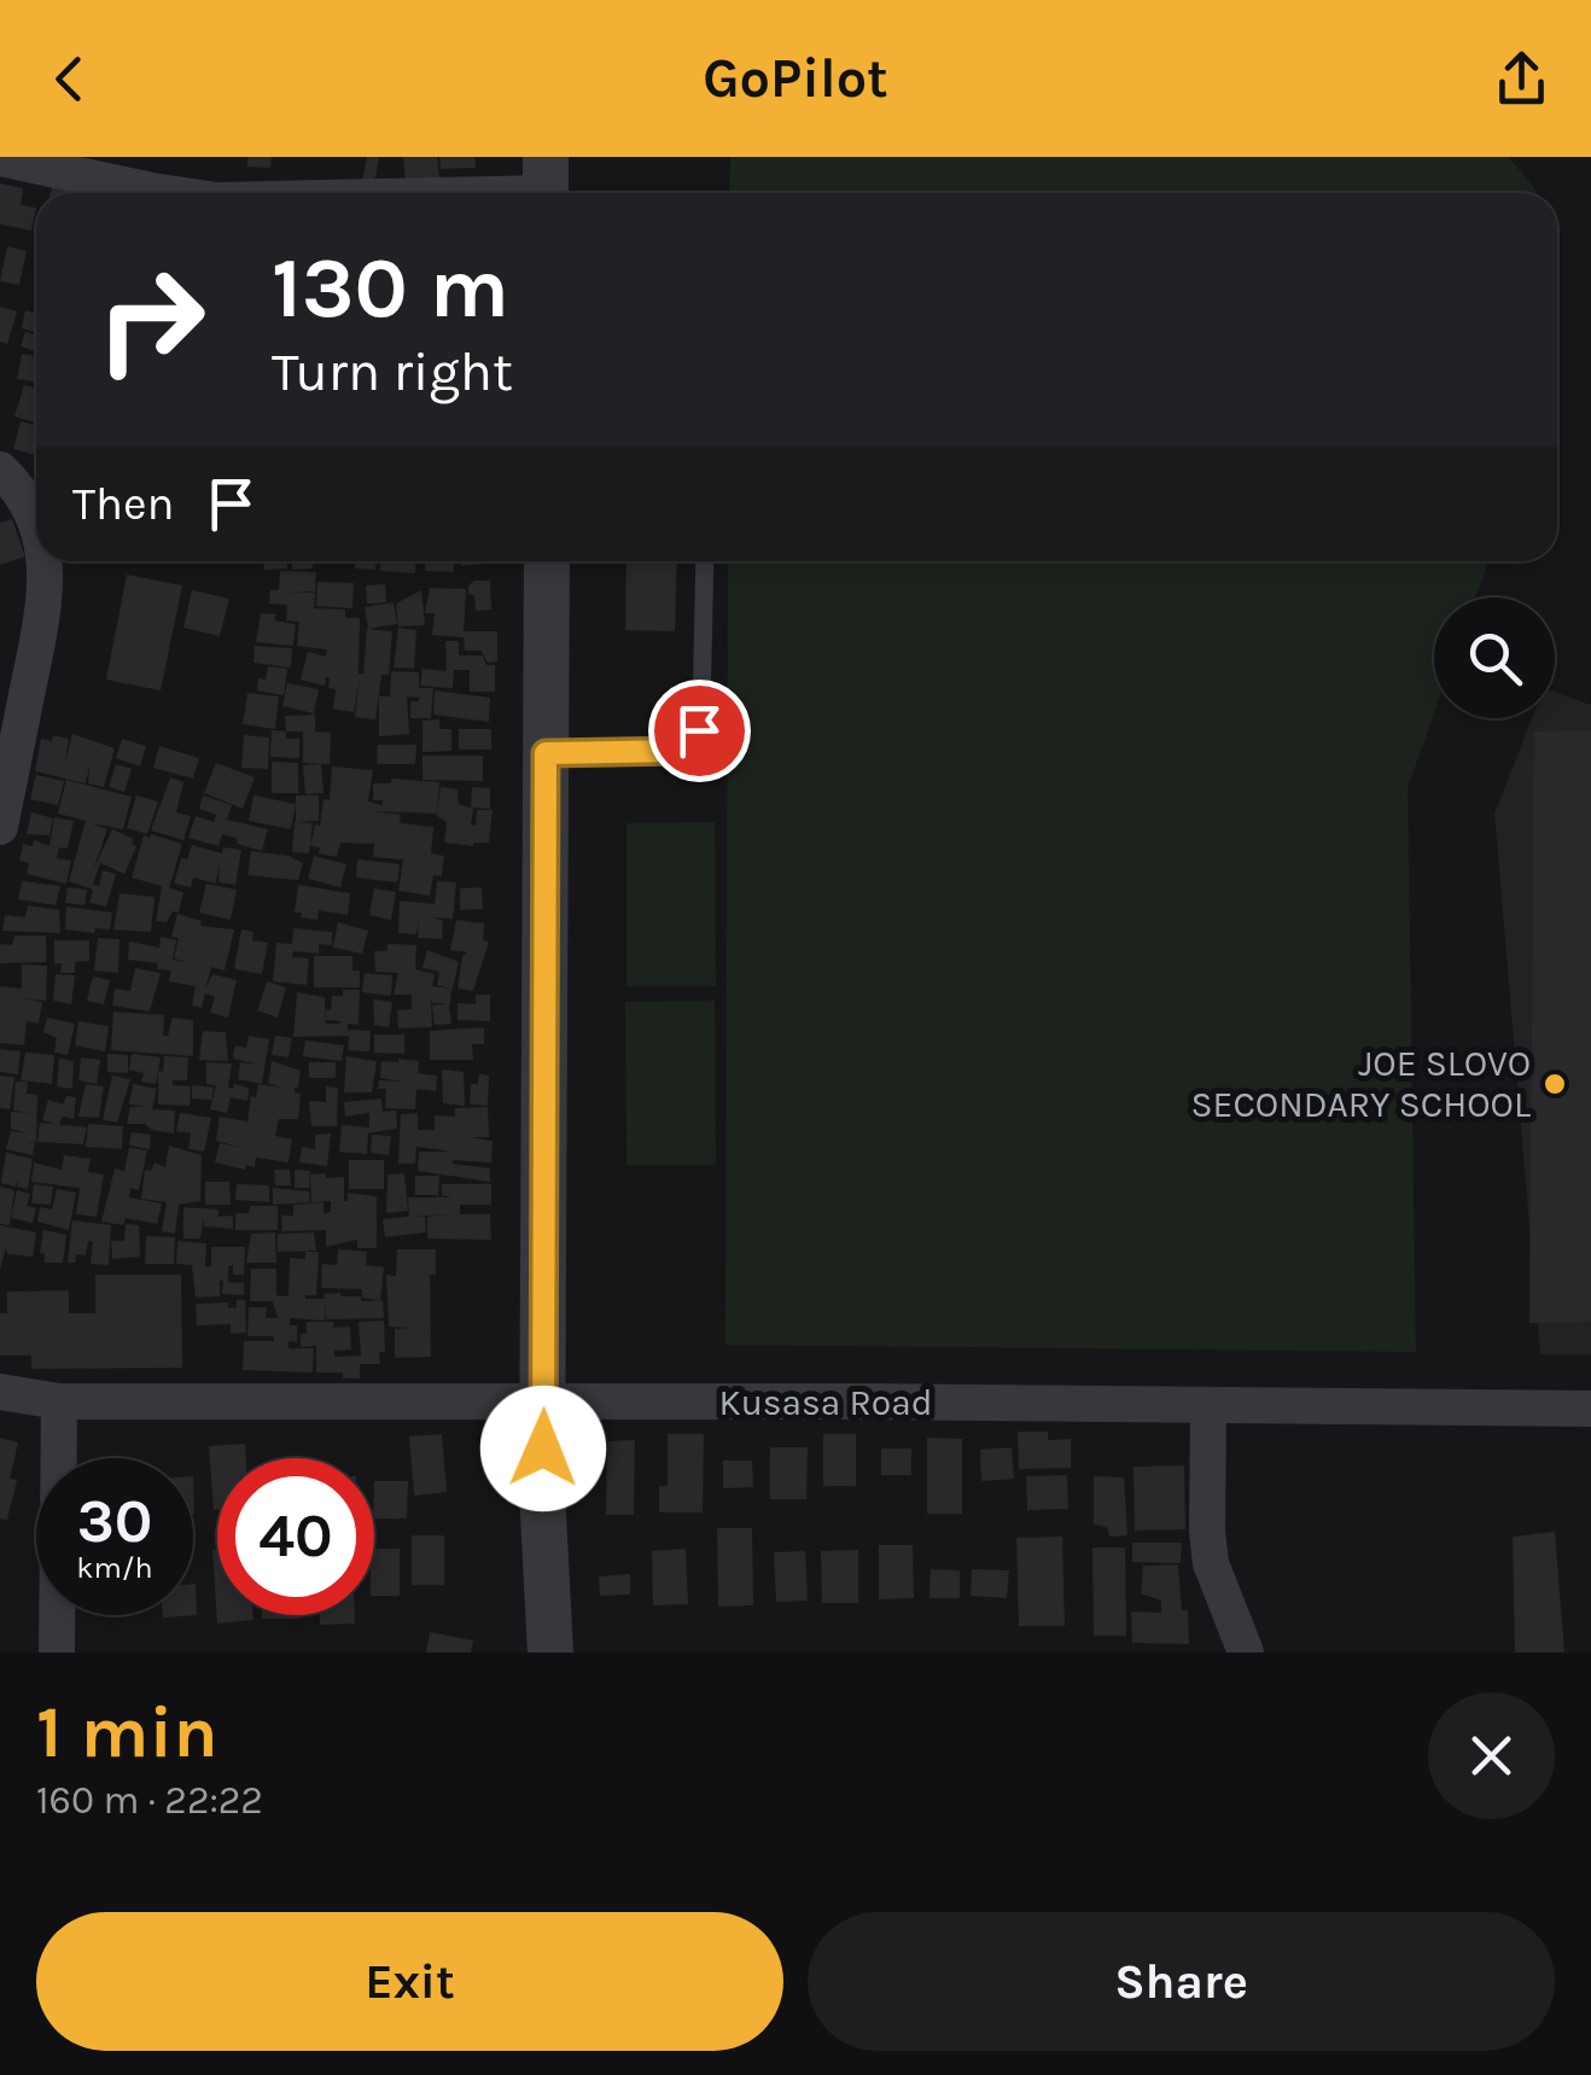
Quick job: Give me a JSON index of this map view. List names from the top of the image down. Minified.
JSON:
{"streets":{"street":["Kusasa Road"]},"places":["JOE SLOVO SECONDARY SCHOOL"],"page":{"header":"GoPilot","turn":["130 m","Turn right"],"then":"Then","speed":"30 km/h","limit":"40","heading":["1 min","160 m · 22:22"],"buttons":["Exit","Share"]}}
